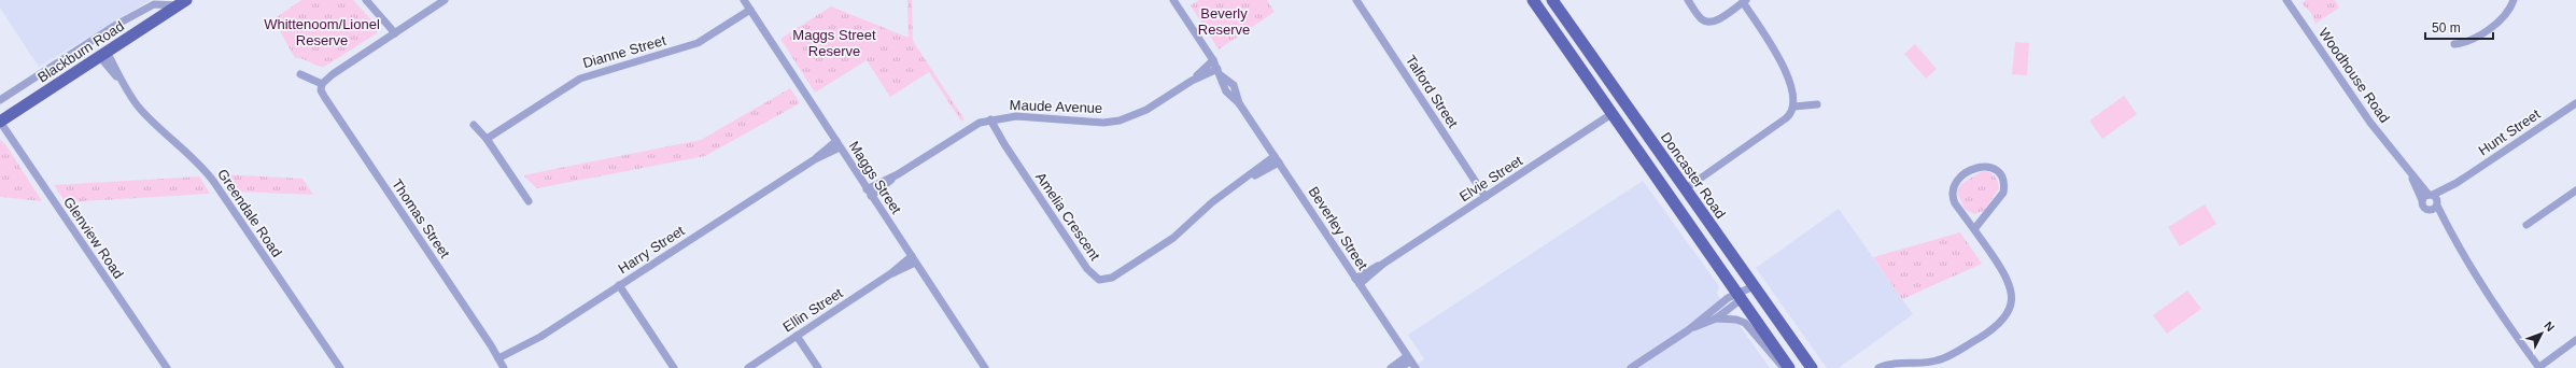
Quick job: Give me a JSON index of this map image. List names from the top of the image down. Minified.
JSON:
{"streets":{"main road":["Blackburn Road","Doncaster Road"],"street":["Dianne Street","Woodhouse Road","Talford Street","Maude Avenue","Hunt Street","Maggs Street","Elvie Street","Greendale Road","Amelia Crescent","Thomas Street","Beverley Street","Glenview Road","Harry Street","Ellin Street"]},"crossings":[["Blackburn Road","Greendale Road"],["Blackburn Road","Glenview Road"],["Dianne Street","Maggs Street"],["Woodhouse Road","Hunt Street"],["Talford Street","Elvie Street"],["Maude Avenue","Maggs Street"],["Maude Avenue","Amelia Crescent"],["Maude Avenue","Beverley Street"],["Maggs Street","Harry Street"],["Maggs Street","Ellin Street"],["Elvie Street","Beverley Street"],["Amelia Crescent","Beverley Street"],["Thomas Street","Harry Street"]],"parks":["Beverly Reserve","Whittenoom/Lionel Reserve","Maggs Street Reserve"],"scale_bar":"50 m","north":"top right"}
